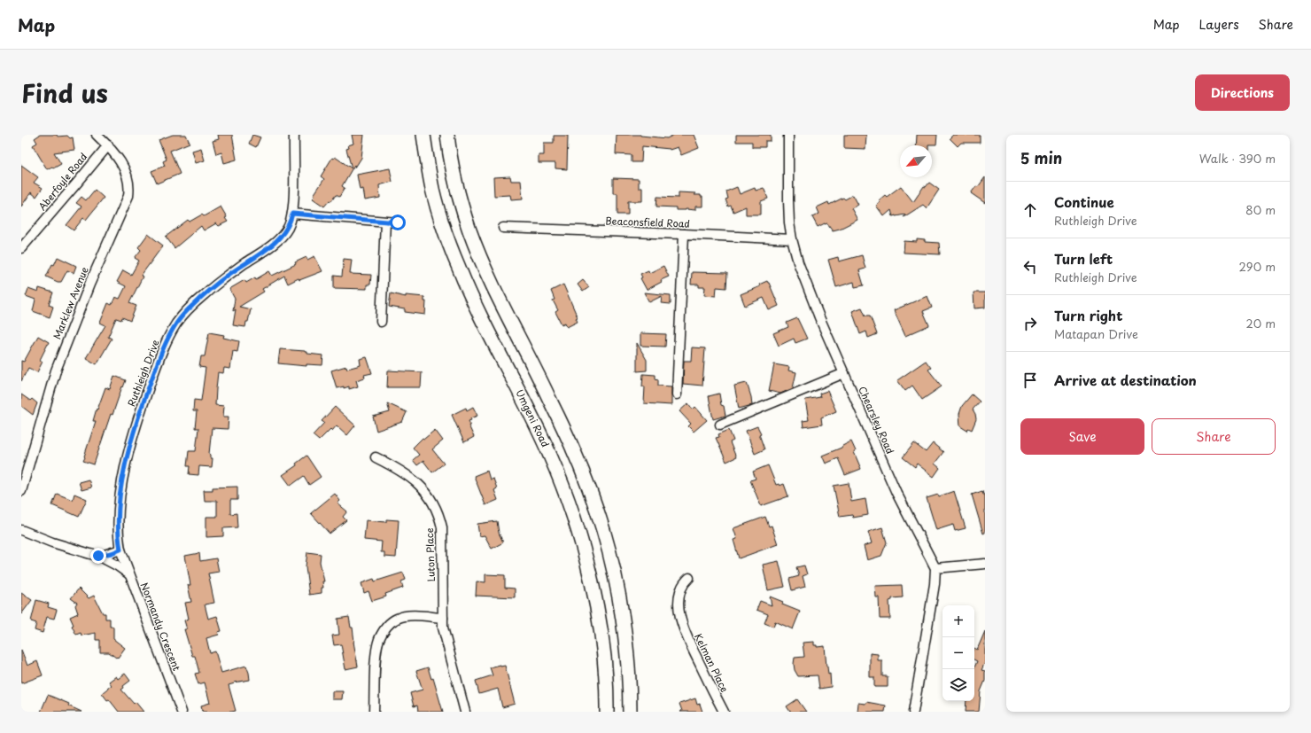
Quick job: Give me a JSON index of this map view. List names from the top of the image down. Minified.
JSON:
{"streets":{"highway":["Umgeni Road"],"street":["Aberfoyle Road","Beaconsfield Road","Marklew Avenue","Ruthleigh Drive","Chearsley Road","Luton Place","Normandy Crescent","Kelman Place"]},"crossings":[["Aberfoyle Road","Marklew Avenue"],["Beaconsfield Road","Chearsley Road"],["Ruthleigh Drive","Normandy Crescent"]],"north":"bottom left","page":{"header":"Map","nav":["Map","Layers","Share"],"title":"Find us","buttons":["Directions",["Save","Share"]],"heading":["5 min","Walk · 390 m"],"list":[["Continue","Ruthleigh Drive","80 m"],["Turn left","Ruthleigh Drive","290 m"],["Turn right","Matapan Drive","20 m"],"Arrive at destination"],"map_buttons":["+","−"]}}
